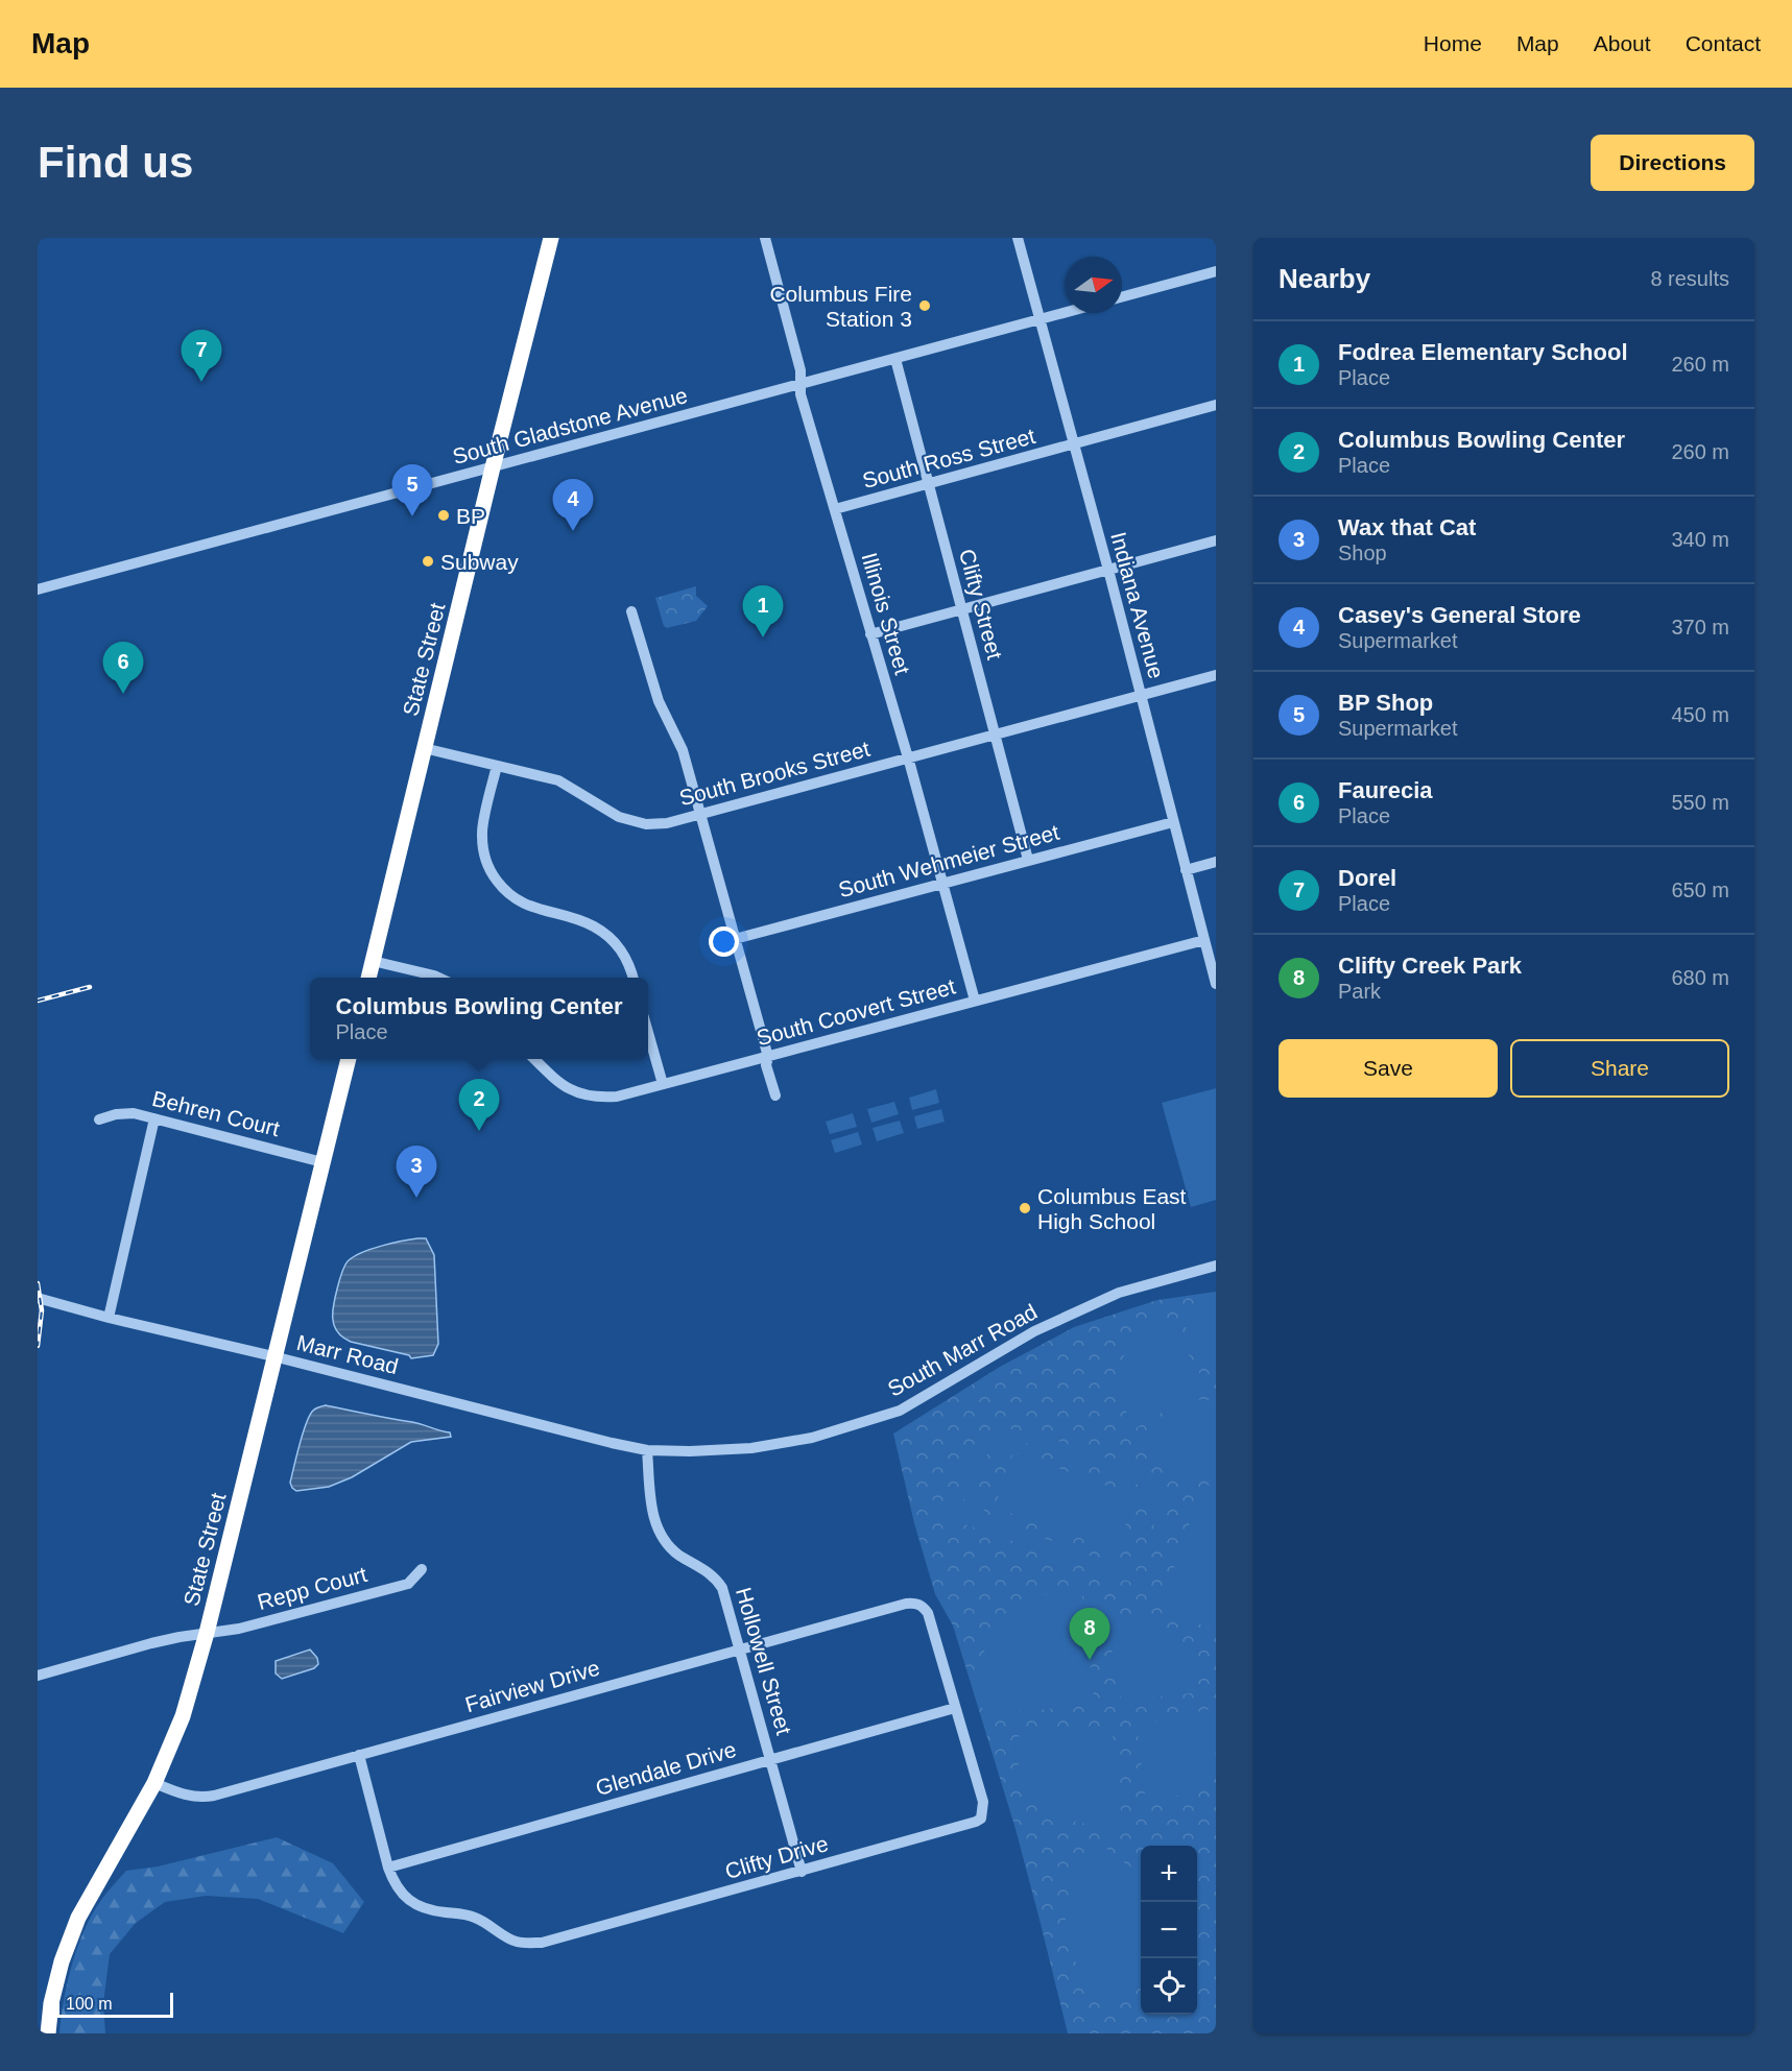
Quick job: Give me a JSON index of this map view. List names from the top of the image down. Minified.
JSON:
{"streets":{"highway":["State Street"],"street":["South Gladstone Avenue","South Ross Street","Clifty Street","Indiana Avenue","Illinois Street","South Brooks Street","South Wehmeier Street","South Coovert Street","Behren Court","South Marr Road","Marr Road","Repp Court","Hollowell Street","Fairview Drive","Glendale Drive","Clifty Drive"]},"crossings":[["South Gladstone Avenue","Clifty Street"],["South Gladstone Avenue","Indiana Avenue"],["South Gladstone Avenue","Illinois Street"],["South Gladstone Avenue","State Street"],["South Ross Street","Clifty Street"],["South Ross Street","Indiana Avenue"],["South Ross Street","Illinois Street"],["Clifty Street","South Brooks Street"],["Clifty Street","South Wehmeier Street"],["Indiana Avenue","South Brooks Street"],["Indiana Avenue","South Wehmeier Street"],["Indiana Avenue","South Coovert Street"],["Illinois Street","South Brooks Street"],["Illinois Street","South Wehmeier Street"],["Illinois Street","South Coovert Street"],["State Street","South Brooks Street"],["State Street","Behren Court"],["State Street","Marr Road"],["State Street","Repp Court"],["State Street","Fairview Drive"],["South Marr Road","Marr Road"],["South Marr Road","Hollowell Street"],["Marr Road","Hollowell Street"],["Hollowell Street","Fairview Drive"],["Hollowell Street","Glendale Drive"],["Hollowell Street","Clifty Drive"],["Fairview Drive","Clifty Drive"],["Glendale Drive","Clifty Drive"]],"places":["Columbus Fire Station 3","BP","Subway","Columbus East High School"],"scale_bar":"100 m","north":"right","page":{"header":"Map","nav":["Home","Map","About","Contact"],"buttons":["Directions",["Save","Share"]],"title":"Find us","heading":["Nearby","8 results"],"list":[{"mark":"1","name":"Fodrea Elementary School","note":"Place","value":"260 m"},{"mark":"2","name":"Columbus Bowling Center","note":"Place","value":"260 m"},{"mark":"3","name":"Wax that Cat","note":"Shop","value":"340 m"},{"mark":"4","name":"Casey's General Store","note":"Supermarket","value":"370 m"},{"mark":"5","name":"BP Shop","note":"Supermarket","value":"450 m"},{"mark":"6","name":"Faurecia","note":"Place","value":"550 m"},{"mark":"7","name":"Dorel","note":"Place","value":"650 m"},{"mark":"8","name":"Clifty Creek Park","note":"Park","value":"680 m"}],"pins":["7","5","4","1","6","2","3","8"],"popup":["Columbus Bowling Center","Place"],"map_buttons":["+","−"],"scale":"100 m"}}
